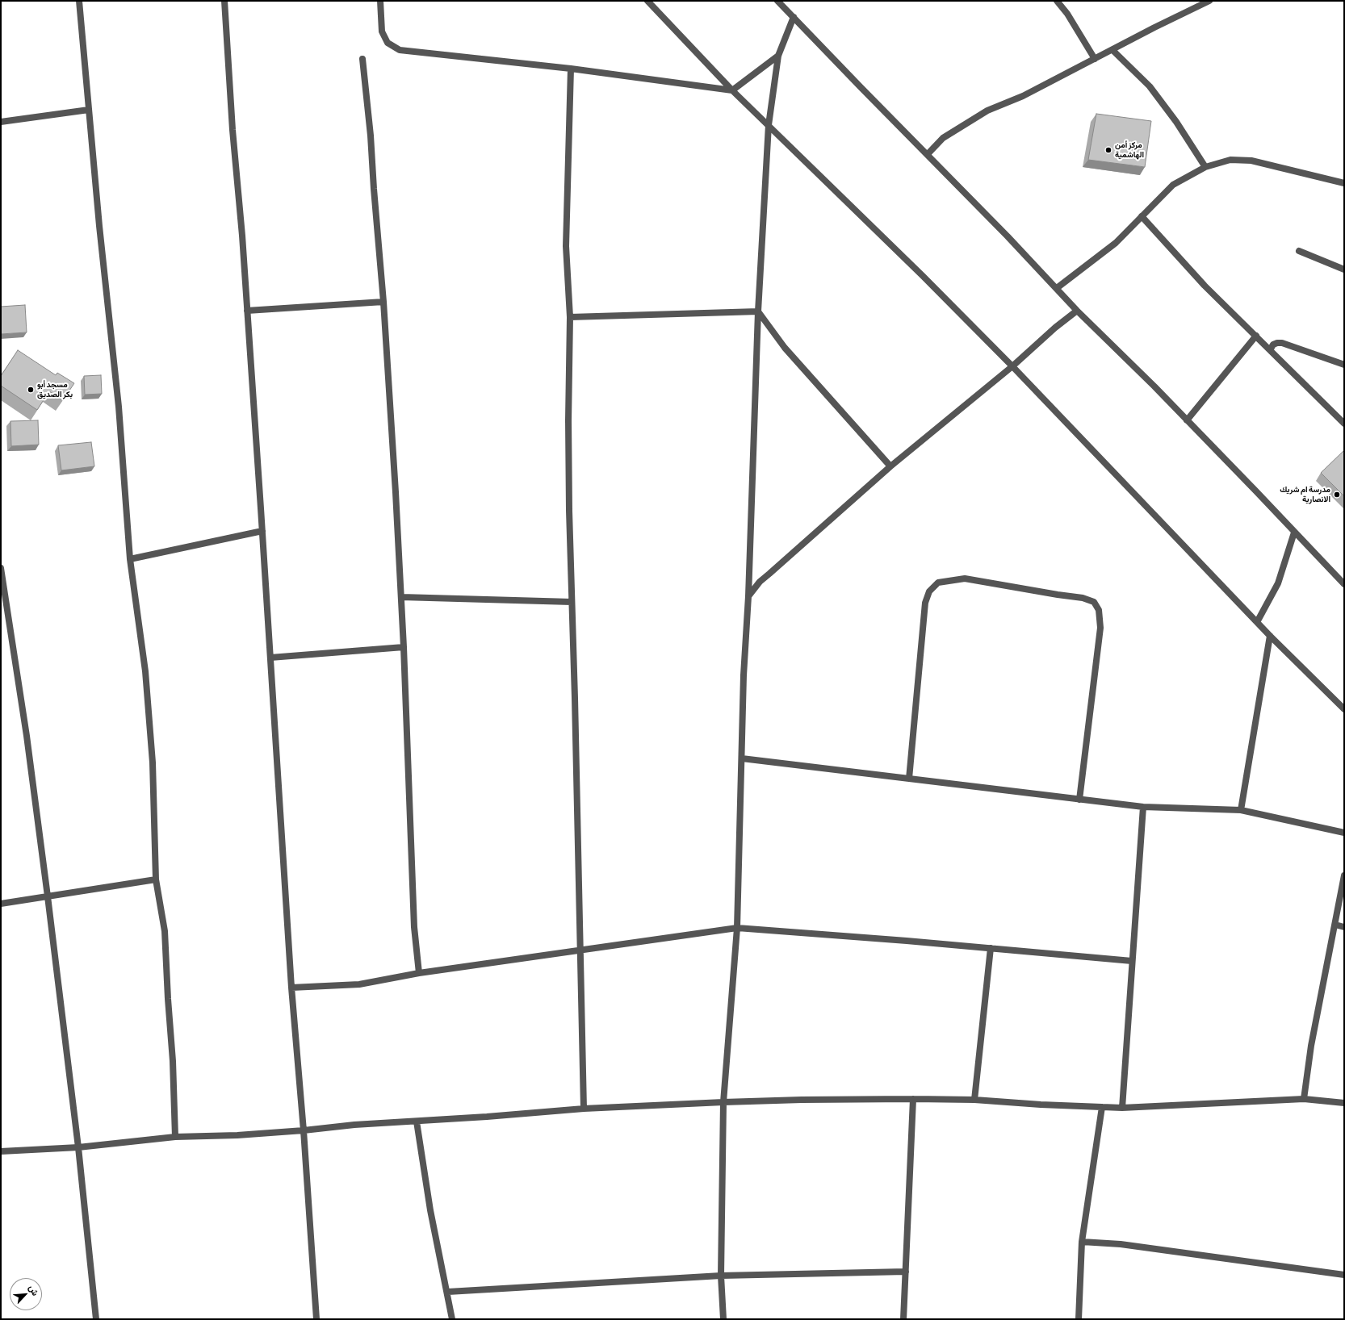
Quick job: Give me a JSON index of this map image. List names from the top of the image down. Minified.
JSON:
{"places":["مركز أمن الهاشمية","مسجد أبو بكر الصديق","مدرسة ام شريك الانصارية"],"north":"top right"}
